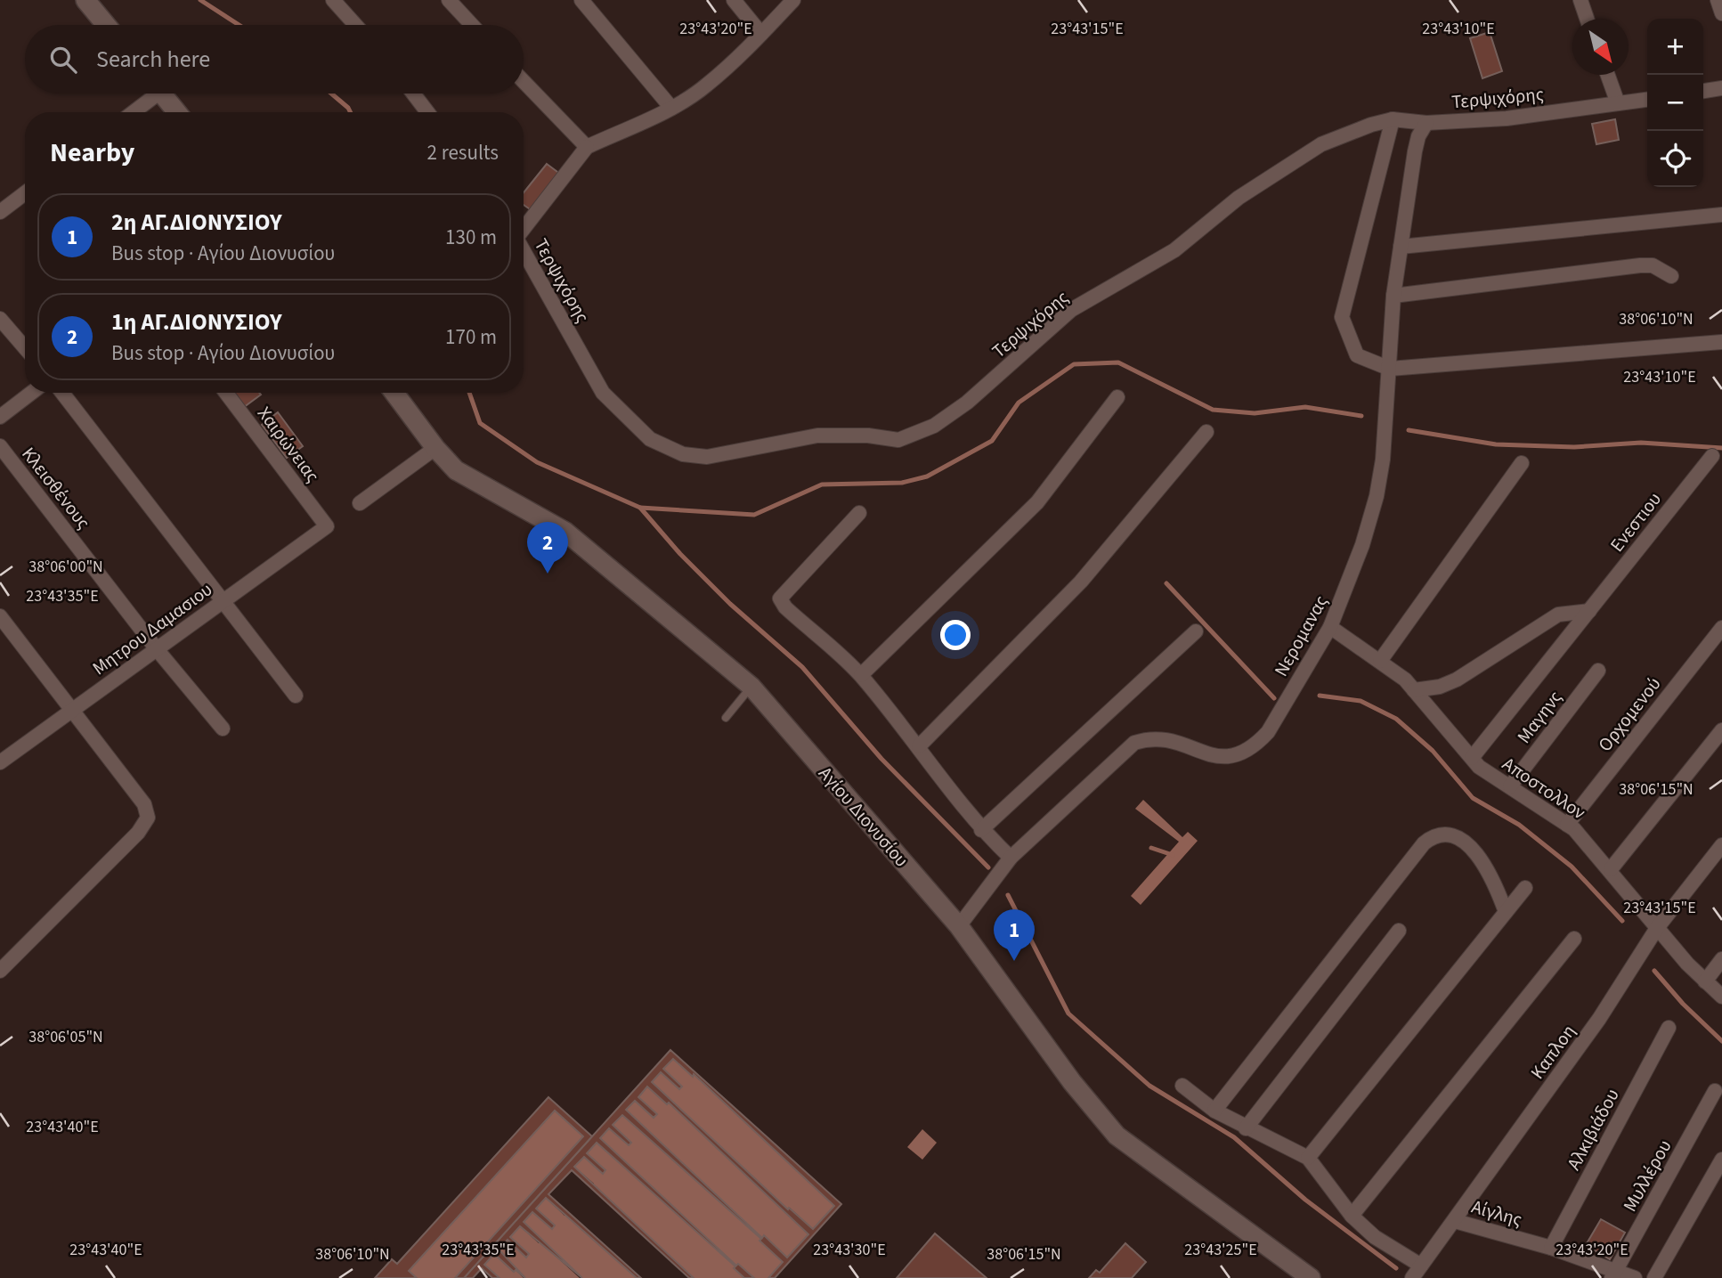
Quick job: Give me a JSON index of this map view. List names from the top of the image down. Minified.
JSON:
{"streets":{"street":["Τερψιχόρης","Χαιρώνειας","Κλεισθένους","Ενεστιου","Μητρου Δαμασιου","Νερομανας","Ορχομενού","Μαγηνς","Αποστολλον","Αγίου Διονυσίου","Καπλοη","Αλκιβιάδου","Μυλλέρου","Αίγλης"]},"crossings":[["Τερψιχόρης","Νερομανας"],["Χαιρώνειας","Μητρου Δαμασιου"],["Κλεισθένους","Μητρου Δαμασιου"],["Ενεστιου","Αποστολλον"],["Νερομανας","Αποστολλον"],["Νερομανας","Αγίου Διονυσίου"],["Ορχομενού","Αποστολλον"],["Μαγηνς","Αποστολλον"],["Αποστολλον","Καπλοη"],["Καπλοη","Αίγλης"],["Αλκιβιάδου","Αίγλης"],["Μυλλέρου","Αίγλης"]],"north":"bottom right","page":{"map_buttons":["+","−"],"search":"Search here","heading":["Nearby","2 results"],"list":[{"mark":"1","name":"2η ΑΓ.ΔΙΟΝΥΣΙΟΥ","note":"Bus stop · Αγίου Διονυσίου","value":"130 m"},{"mark":"2","name":"1η ΑΓ.ΔΙΟΝΥΣΙΟΥ","note":"Bus stop · Αγίου Διονυσίου","value":"170 m"}],"pins":["2","1"]},"coordinates":["23°43'20\"E","23°43'15\"E","23°43'10\"E","38°06'10\"N","38°06'00\"N","23°43'35\"E","38°06'15\"N","38°06'05\"N","23°43'40\"E","23°43'30\"E","23°43'25\"E"]}
